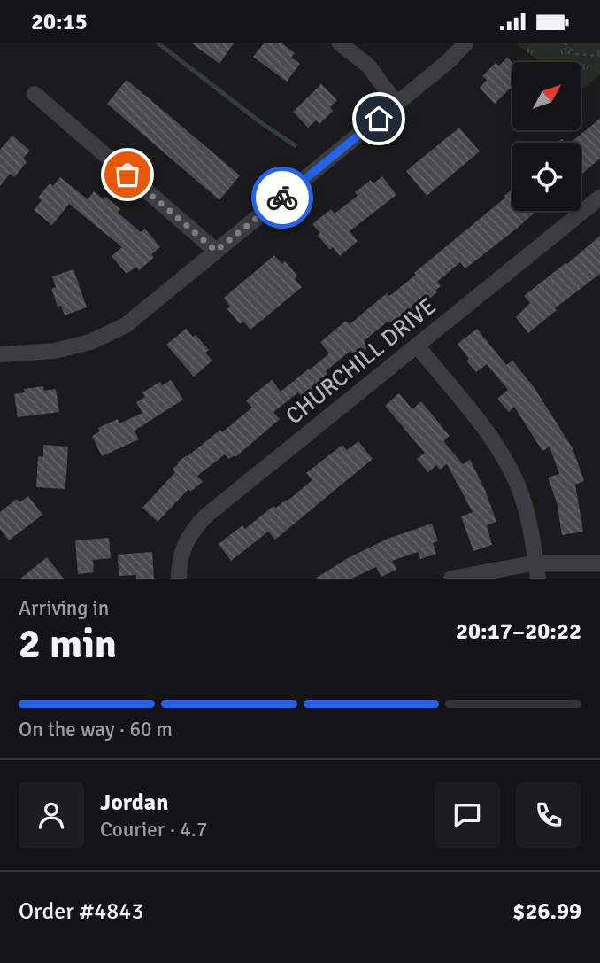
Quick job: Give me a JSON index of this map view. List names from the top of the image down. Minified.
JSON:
{"streets":{"street":["CHURCHILL DRIVE"]},"north":"top right","page":{"status":"20:15","heading":["2 min","Arriving in","20:17–20:22"],"panel":["Jordan","Courier · 4.7","Order #4843","$26.99"],"bar":"On the way · 60 m"}}
